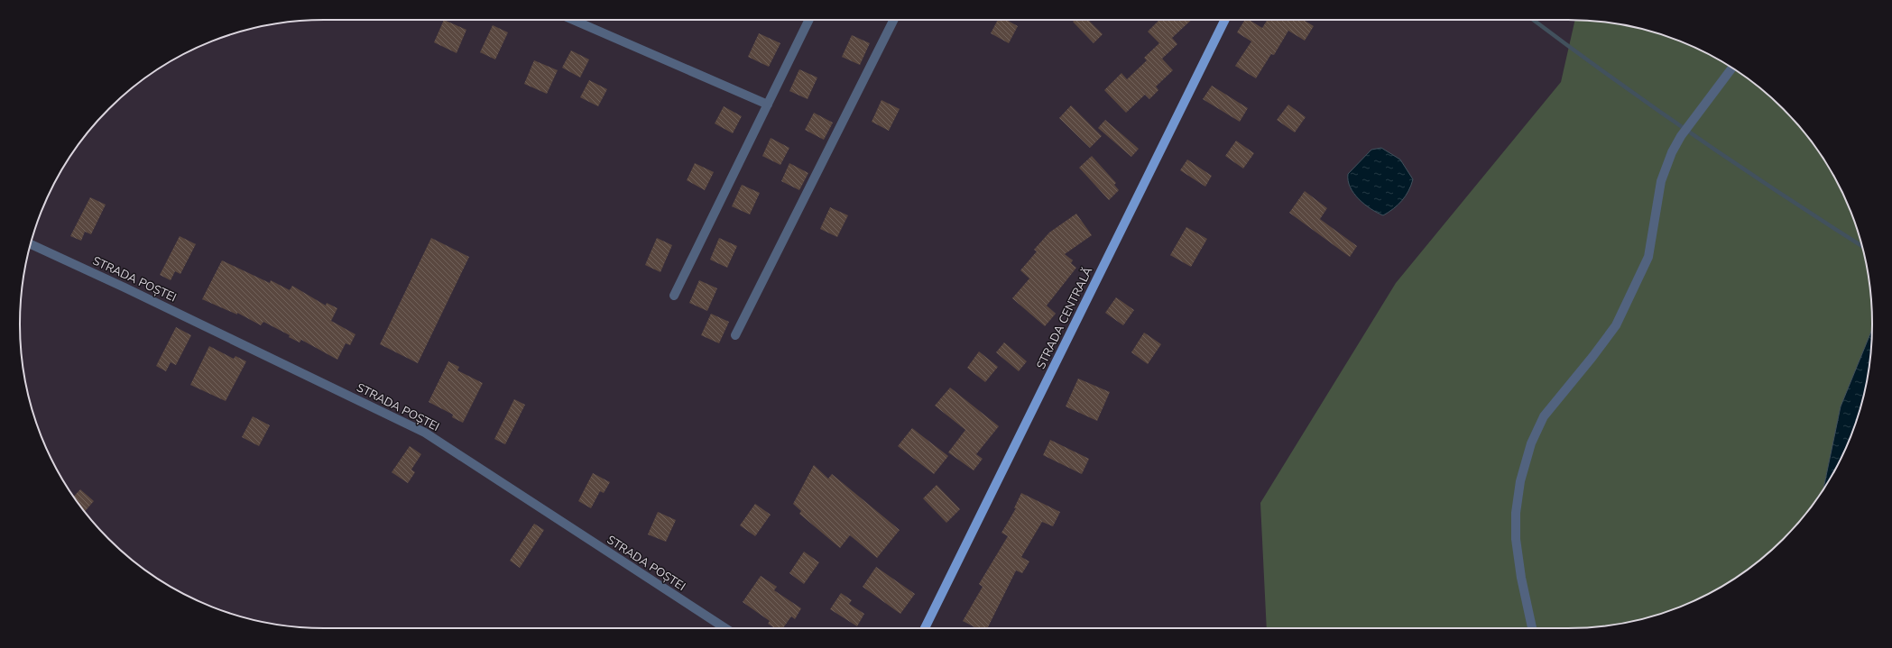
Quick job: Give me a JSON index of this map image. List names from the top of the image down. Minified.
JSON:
{"streets":{"main road":["STRADA CENTRALĂ"],"street":["STRADA POȘTEI"]}}
